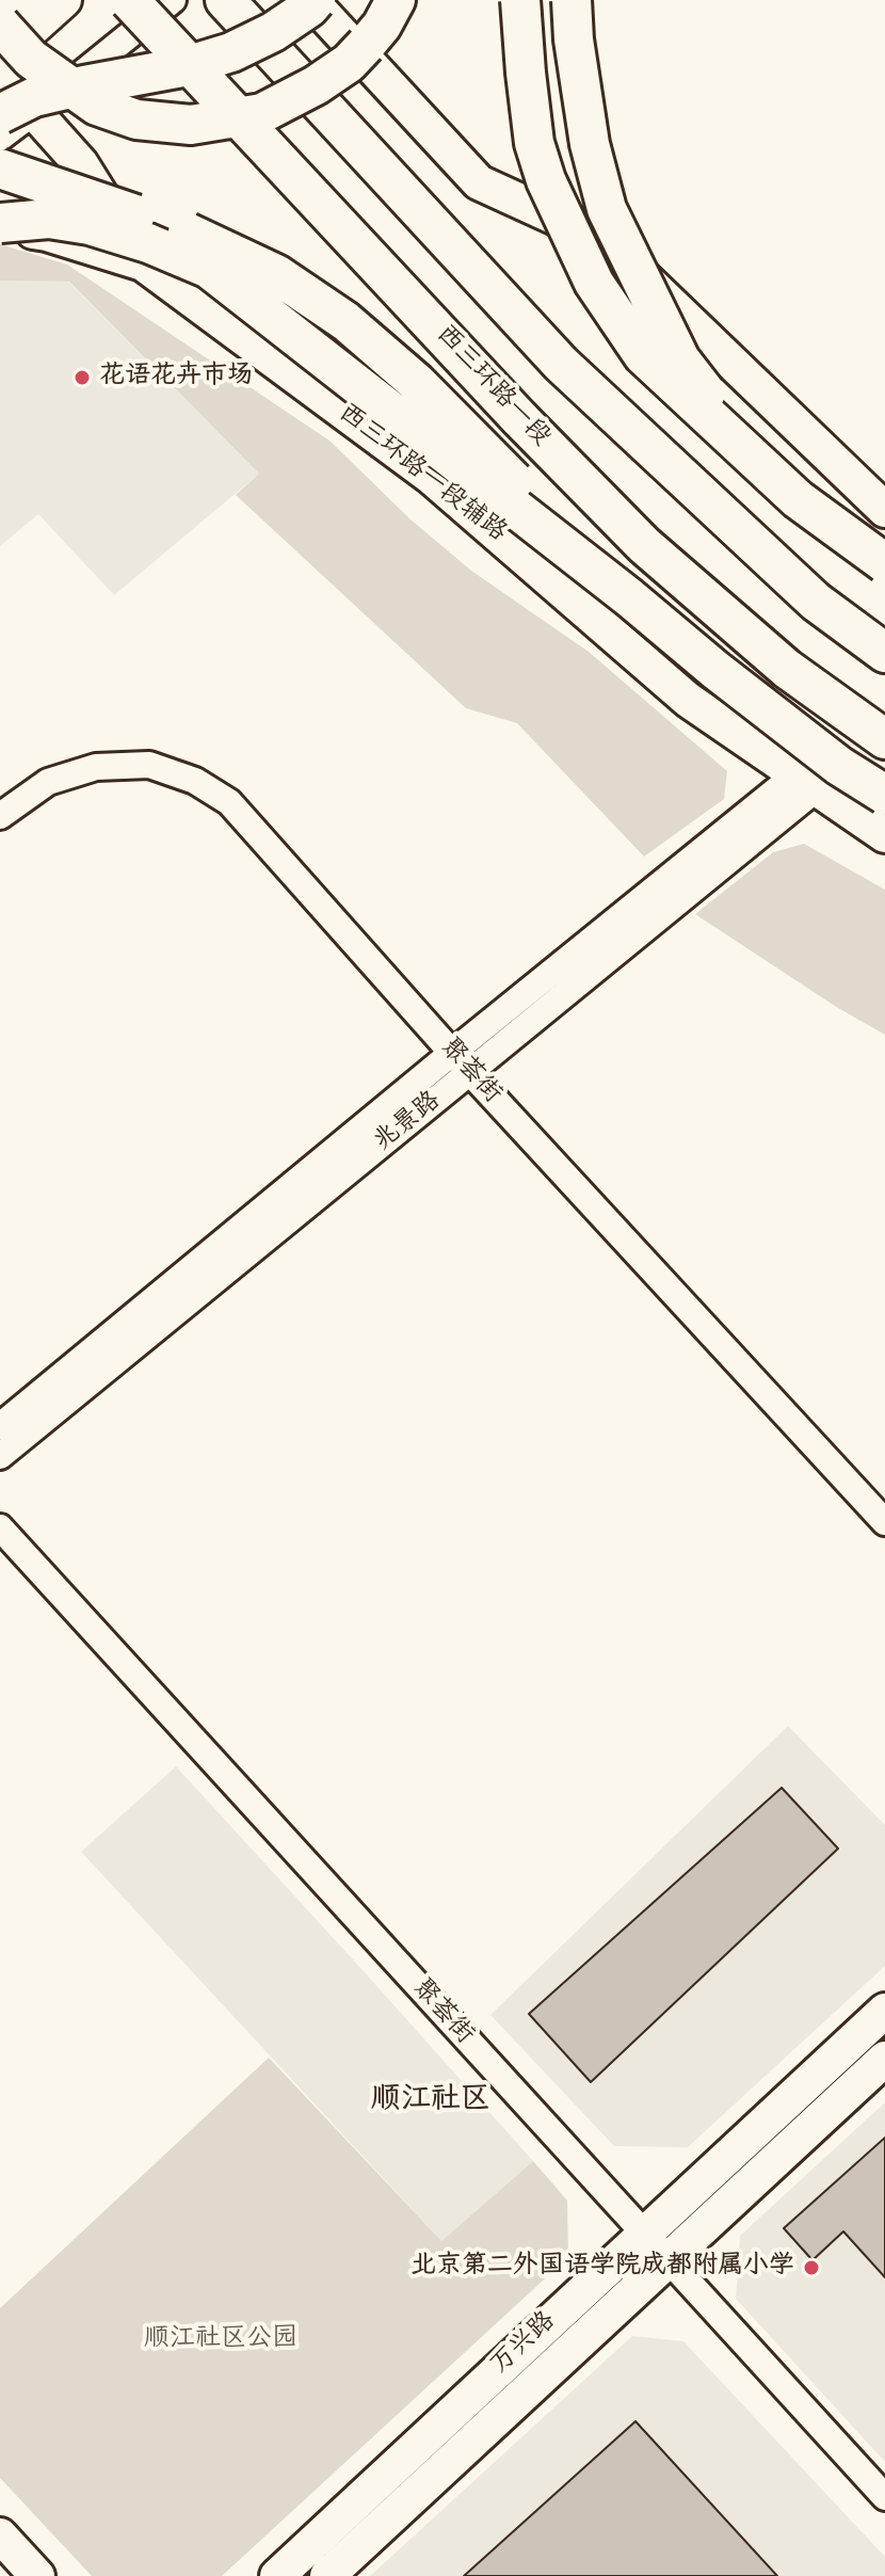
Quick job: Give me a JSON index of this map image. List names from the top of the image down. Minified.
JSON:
{"streets":{"highway":["西三环路一段"],"main road":["西三环路一段辅路","万兴路"],"street":["聚荟街","兆景路"]},"crossings":[["西三环路一段辅路","兆景路"],["聚荟街","兆景路"],["聚荟街","万兴路"]],"districts":["顺江社区"],"parks":["顺江社区公园"],"places":["花语花卉市场","北京第二外国语学院成都附属小学"]}
